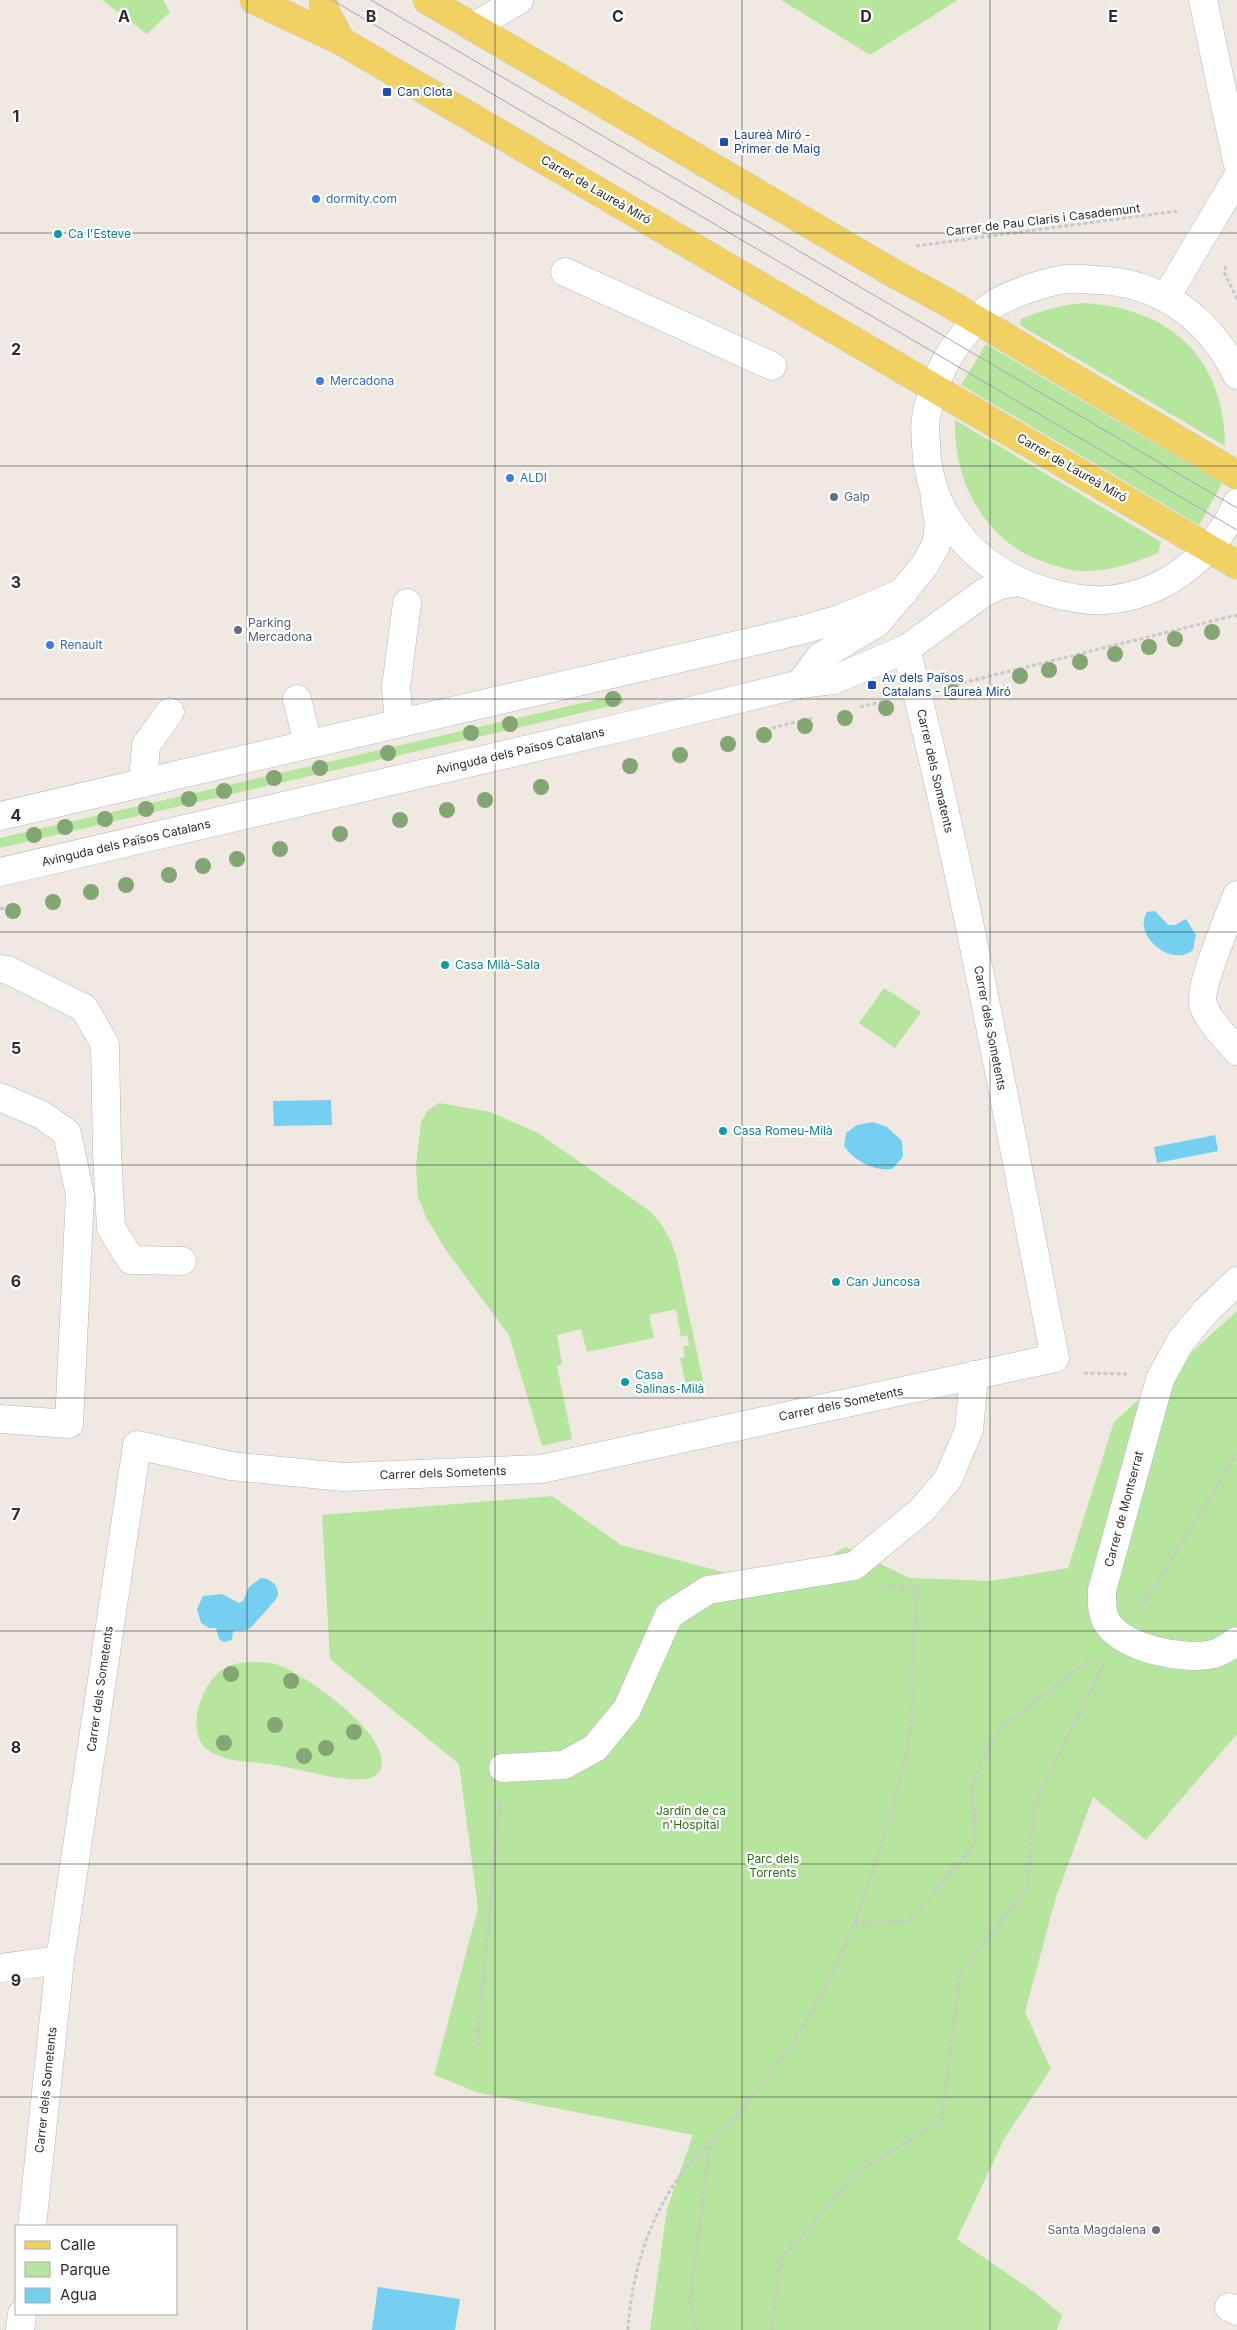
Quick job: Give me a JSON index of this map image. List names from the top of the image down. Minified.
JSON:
{"streets":{"main road":["Carrer de Laureà Miró"],"street":["Avinguda dels Països Catalans","Carrer dels Somatents","Carrer dels Sometents","Carrer de Montserrat"],"path":["Carrer de Pau Claris i Casademunt"]},"crossings":[["Avinguda dels Països Catalans","Carrer dels Somatents"],["Carrer dels Somatents","Carrer dels Sometents"]],"parks":["Jardín de ca n'Hospital","Parc dels Torrents"],"places":{"transit":["Can Clota","Laureà Miró - Primer de Maig","Av dels Països Catalans - Laureà Miró"],"other":["dormity.com","Ca l'Esteve","Mercadona","ALDI","Galp","Parking Mercadona","Renault","Casa Milà-Sala","Casa Romeu-Milà","Can Juncosa","Casa Salinas-Milà","Santa Magdalena"]},"legend":["Calle","Parque","Agua"],"grid":{"columns":["A","B","C","D","E"],"rows":["1","2","3","4","5","6","7","8","9"]}}
